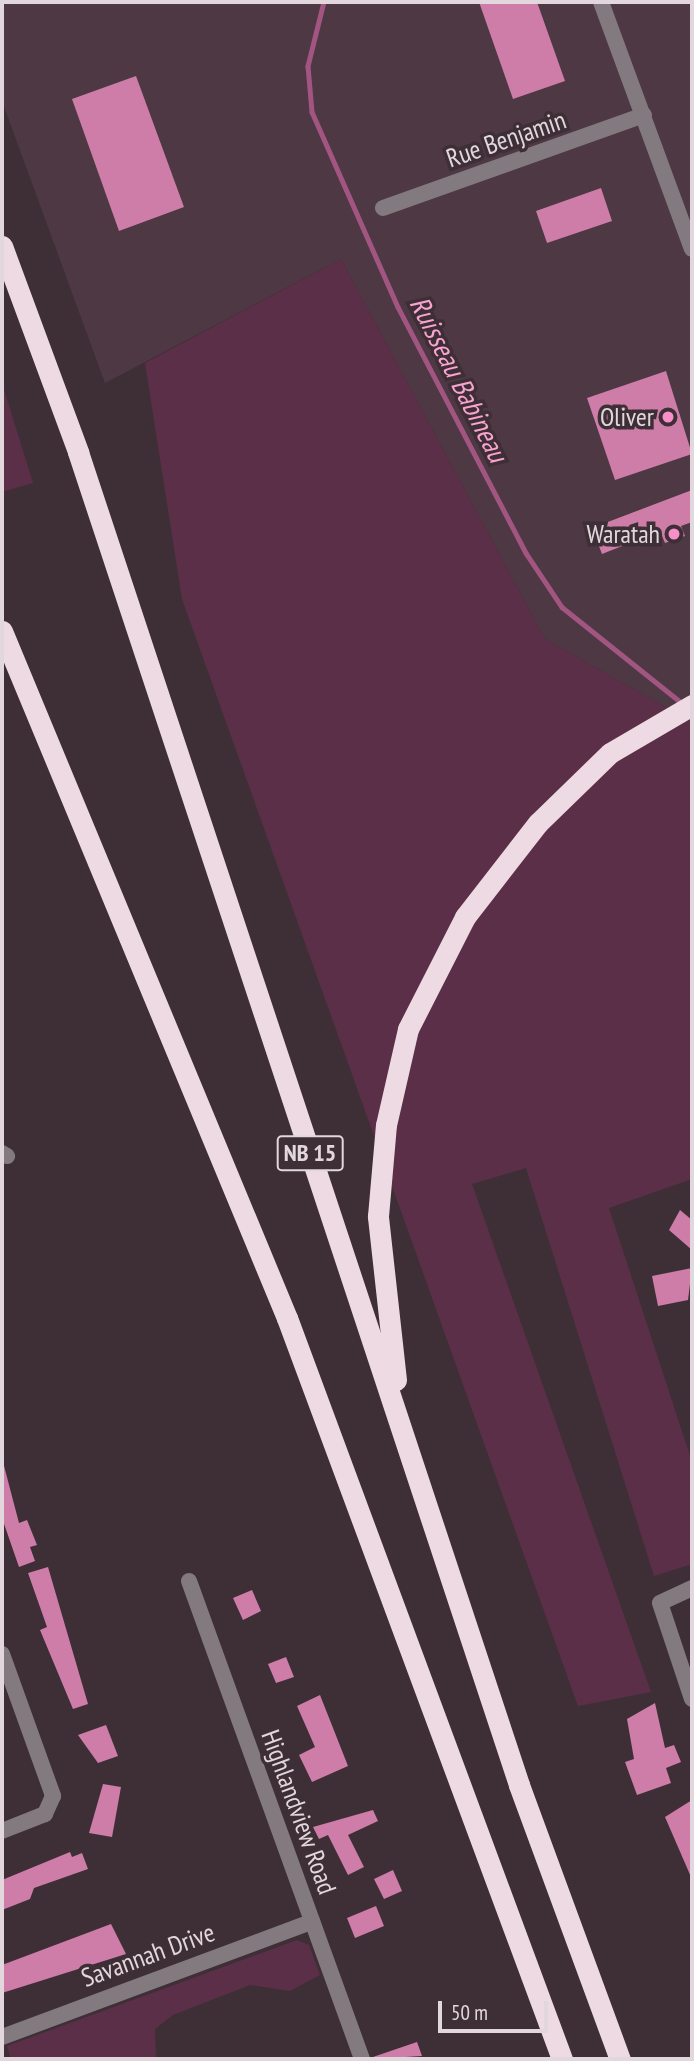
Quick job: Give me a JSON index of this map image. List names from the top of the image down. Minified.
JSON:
{"streets":{"highway":["NB 15"],"street":["Rue Benjamin","Highlandview Road","Savannah Drive"]},"crossings":[["Highlandview Road","Savannah Drive"]],"water":["Ruisseau Babineau"],"places":["Oliver","Waratah"],"scale_bar":"50 m"}
